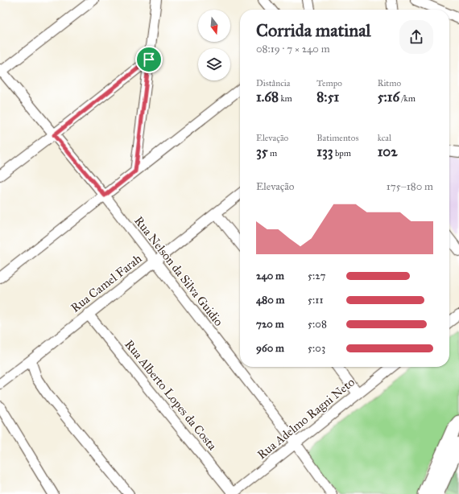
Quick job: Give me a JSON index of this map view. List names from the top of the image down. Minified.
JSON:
{"streets":{"street":["Rua Nelson da Silva Guidio","Rua Camel Farah","Rua Alberto Lopes da Costa","Rua Adelmo Ragni Neto"]},"crossings":[["Rua Nelson da Silva Guidio","Rua Camel Farah"],["Rua Nelson da Silva Guidio","Rua Adelmo Ragni Neto"],["Rua Camel Farah","Rua Alberto Lopes da Costa"],["Rua Alberto Lopes da Costa","Rua Adelmo Ragni Neto"]],"north":"bottom","page":{"heading":["Corrida matinal","08:19 · 7 × 240 m"],"stats":[["Distância","1.68 km"],["Tempo","8:51"],["Ritmo","5:16 /km"],["Elevação","35 m"],["Batimentos","133 bpm"],["kcal","102"]],"chart":["Elevação","175–180 m"],"list":[{"name":"240 m","note":"5:27"},{"name":"480 m","note":"5:11"},{"name":"720 m","note":"5:08"},{"name":"960 m","note":"5:03"}]}}
